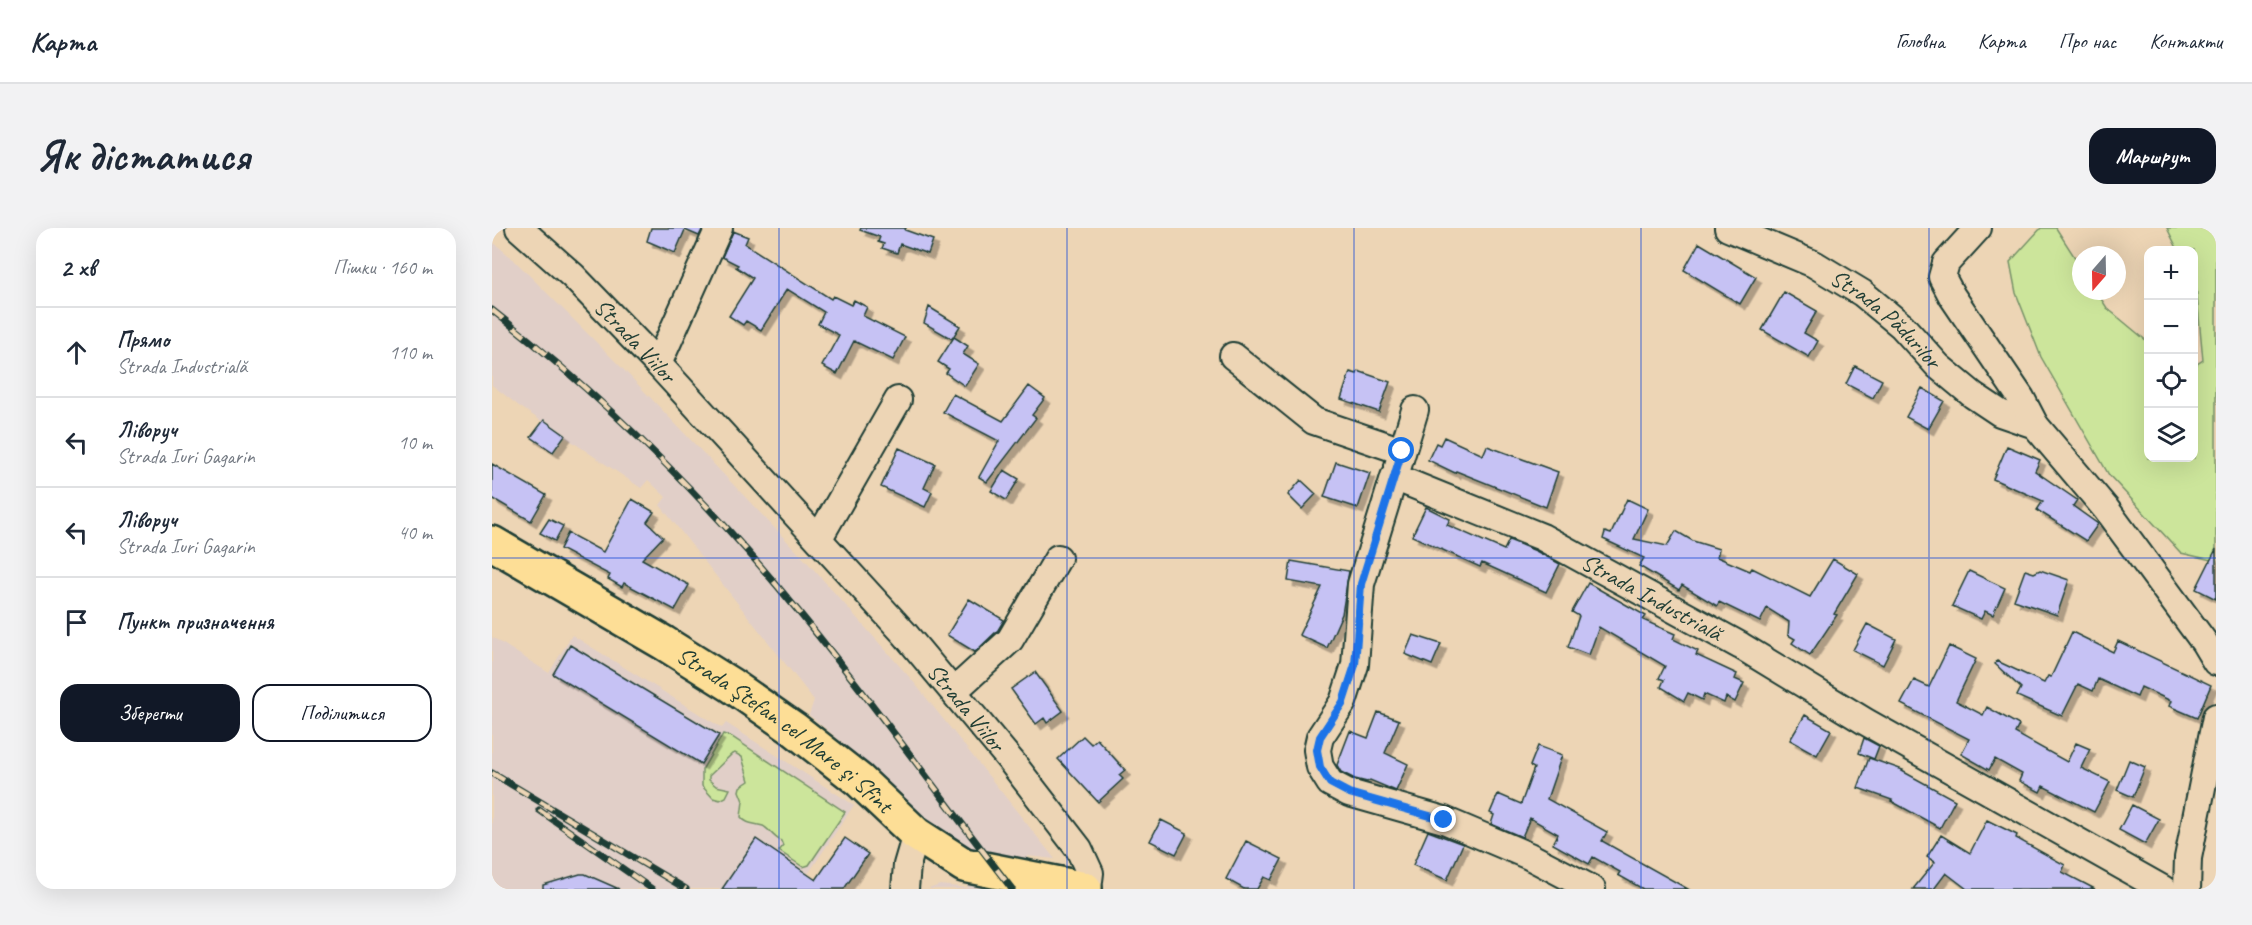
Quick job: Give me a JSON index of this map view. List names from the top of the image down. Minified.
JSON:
{"streets":{"main road":["Strada Ştefan cel Mare şi Sfînt"],"street":["Strada Pădurilor","Strada Viilor","Strada Industrială"]},"crossings":[["Strada Viilor","Strada Ştefan cel Mare şi Sfînt"]],"north":"bottom","page":{"header":"Карта","nav":["Головна","Карта","Про нас","Контакти"],"buttons":["Маршрут",["Зберегти","Поділитися"]],"title":"Як дістатися","heading":["2 хв","Пішки · 160 m"],"map_buttons":["+","−"],"list":[["Прямо","Strada Industrială","110 m"],["Ліворуч","Strada Iuri Gagarin","10 m"],["Ліворуч","Strada Iuri Gagarin","40 m"],"Пункт призначення"]}}
